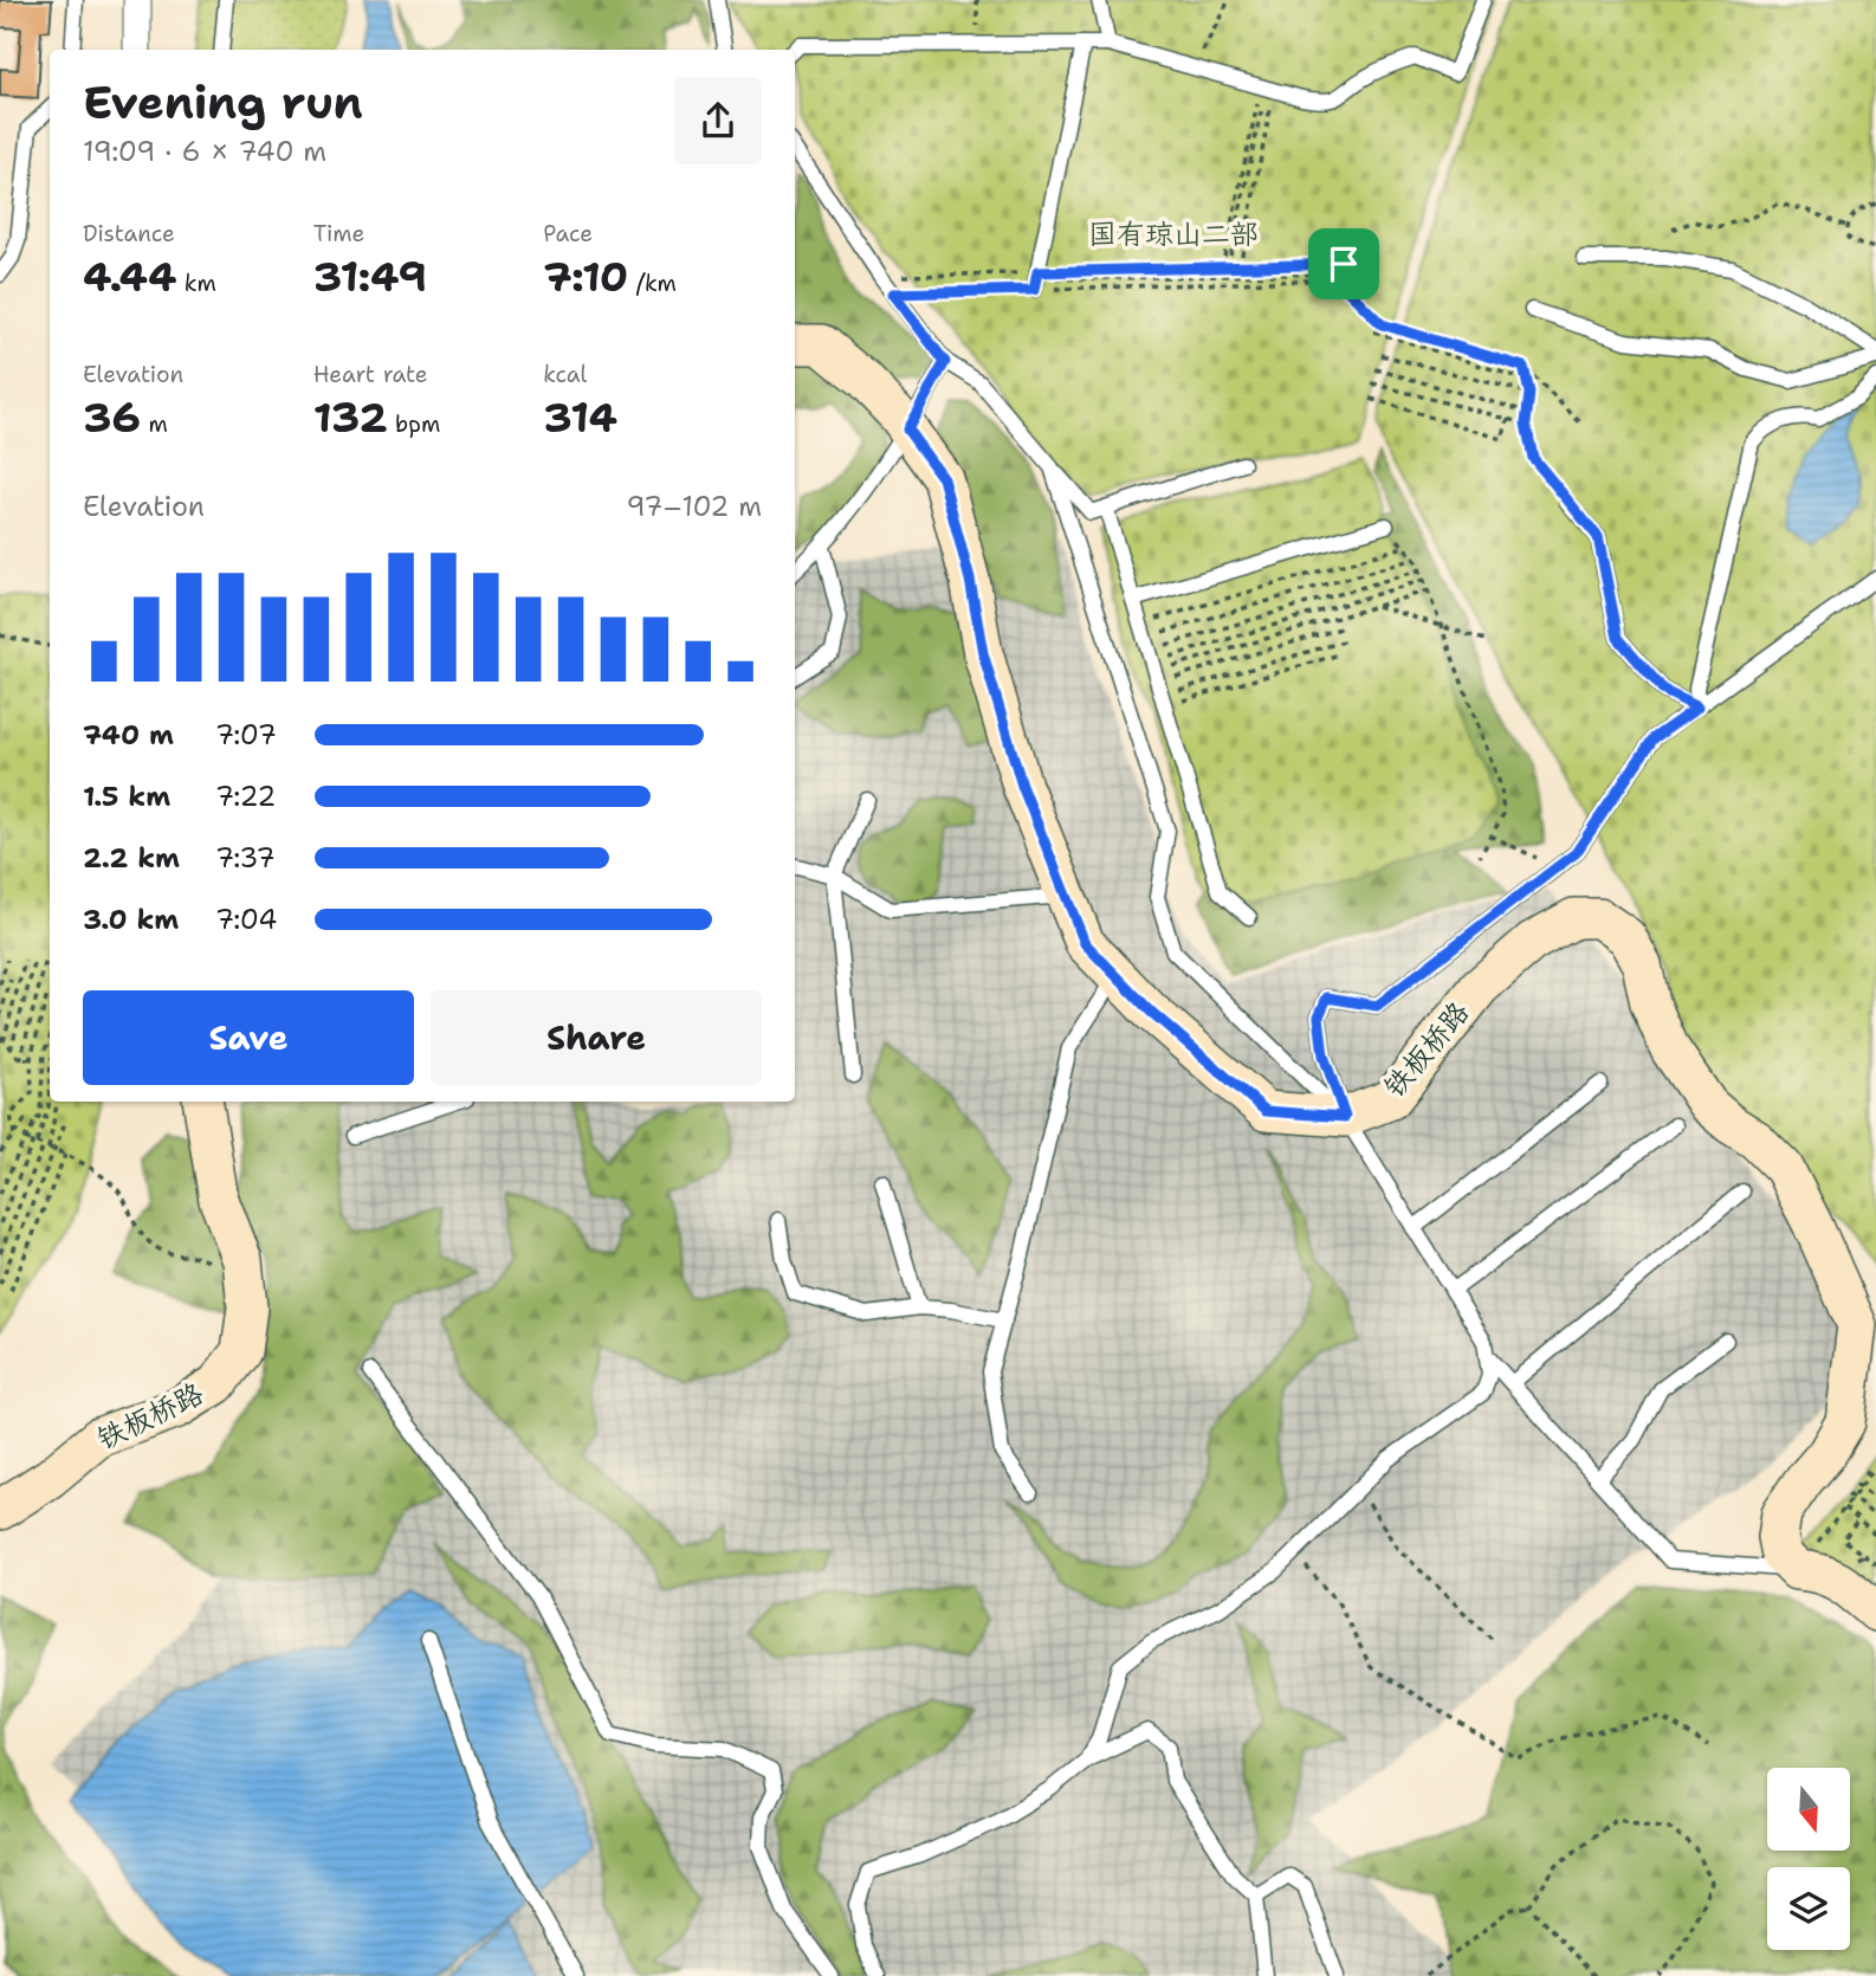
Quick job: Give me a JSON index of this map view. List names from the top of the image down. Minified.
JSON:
{"streets":{"street":["铁板桥路"]},"parks":["国有琼山二部"],"north":"bottom","page":{"heading":["Evening run","19:09 · 6 × 740 m"],"stats":[["Distance","4.44 km"],["Time","31:49"],["Pace","7:10 /km"],["Elevation","36 m"],["Heart rate","132 bpm"],["kcal","314"]],"chart":["Elevation","97–102 m"],"list":[{"name":"740 m","note":"7:07"},{"name":"1.5 km","note":"7:22"},{"name":"2.2 km","note":"7:37"},{"name":"3.0 km","note":"7:04"}],"buttons":["Save","Share"]}}
